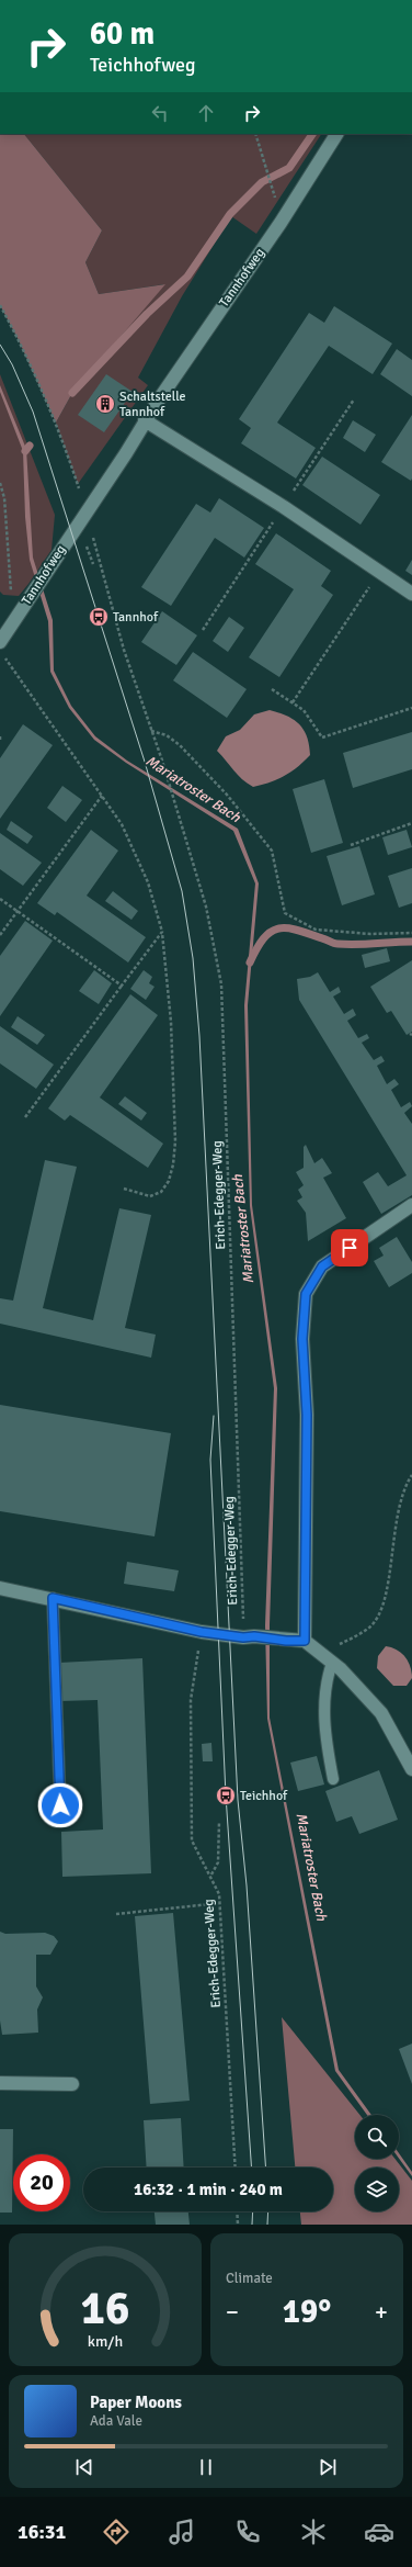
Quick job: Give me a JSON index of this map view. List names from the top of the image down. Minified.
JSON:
{"streets":{"street":["Tannhofweg"],"path":["Erich-Edegger-Weg"]},"water":["Mariatroster Bach"],"places":{"building":["Schaltstelle Tannhof"],"bus stop":["Tannhof","Teichhof"]},"page":{"turn":["60 m","Teichhofweg"],"limit":"20","trip":"16:32 · 1 min · 240 m","tile":"Climate","heat":["−","19°","+"],"song":["Paper Moons","Ada Vale"],"tabs":"16:31","gauge":["16","km/h"]}}
